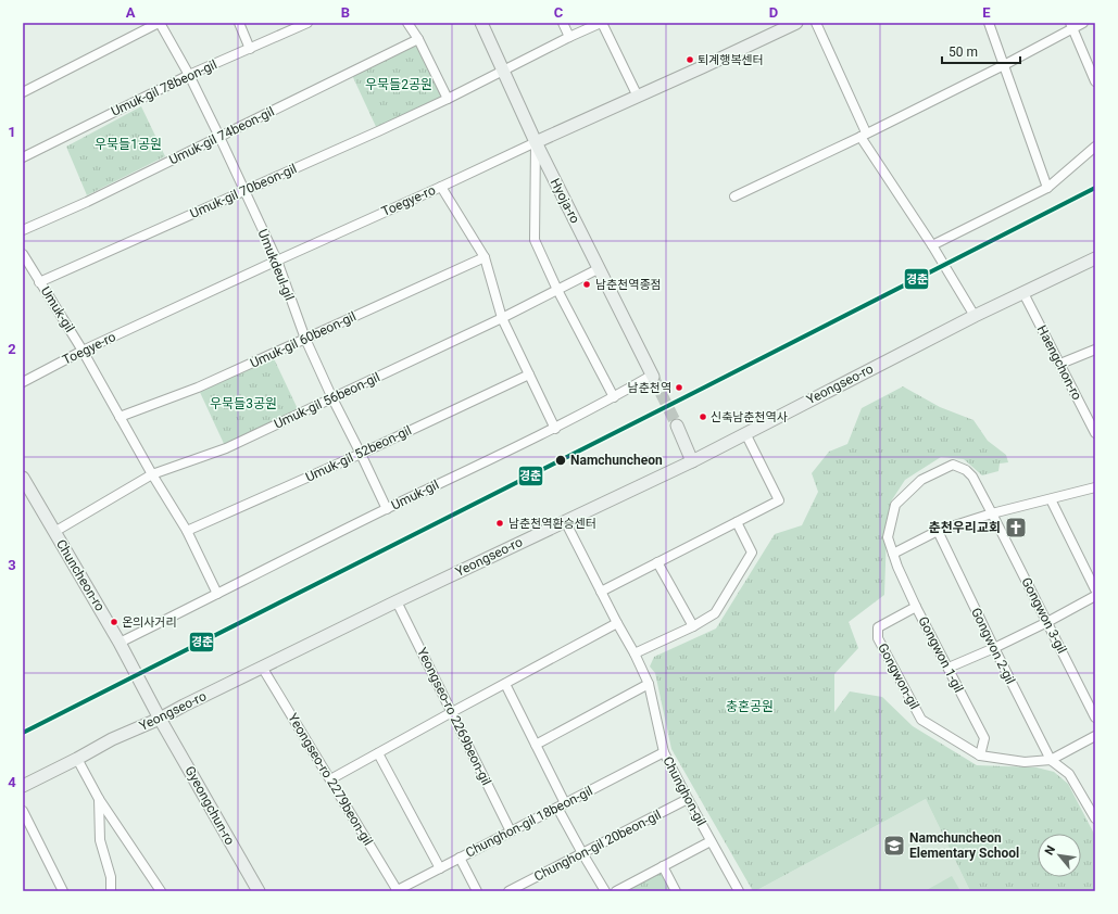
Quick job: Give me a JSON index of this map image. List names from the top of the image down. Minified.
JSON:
{"streets":{"street":["Umuk-gil 78beon-gil","Umuk-gil 74beon-gil","Umuk-gil 70beon-gil","Toegye-ro","Hyoja-ro","Umukdeul-gil","Umuk-gil","Umuk-gil 60beon-gil","Haengchon-ro","Yeongseo-ro","Umuk-gil 56beon-gil","Umuk-gil 52beon-gil","Chuncheon-ro","Gongwon 3-gil","Gongwon 2-gil","Gongwon 1-gil","Gongwon-gil","Yeongseo-ro 2269beon-gil","Yeongseo-ro 2279beon-gil","Chunghon-gil","Gyeongchun-ro","Chunghon-gil 18beon-gil","Chunghon-gil 20beon-gil"]},"crossings":[["Umuk-gil 78beon-gil","Umukdeul-gil"],["Umuk-gil 74beon-gil","Umukdeul-gil"],["Umuk-gil 70beon-gil","Hyoja-ro"],["Umuk-gil 70beon-gil","Umukdeul-gil"],["Umuk-gil 70beon-gil","Umuk-gil"],["Toegye-ro","Hyoja-ro"],["Toegye-ro","Umukdeul-gil"],["Toegye-ro","Umuk-gil"],["Hyoja-ro","Umuk-gil"],["Hyoja-ro","Umuk-gil 56beon-gil"],["Umukdeul-gil","Umuk-gil"],["Umukdeul-gil","Umuk-gil 60beon-gil"],["Umukdeul-gil","Umuk-gil 56beon-gil"],["Umukdeul-gil","Umuk-gil 52beon-gil"],["Umuk-gil","Umuk-gil 60beon-gil"],["Umuk-gil","Umuk-gil 56beon-gil"],["Umuk-gil","Umuk-gil 52beon-gil"],["Umuk-gil","Chuncheon-ro"],["Haengchon-ro","Yeongseo-ro"],["Yeongseo-ro","Chuncheon-ro"],["Yeongseo-ro","Yeongseo-ro 2269beon-gil"],["Yeongseo-ro","Yeongseo-ro 2279beon-gil"],["Yeongseo-ro","Chunghon-gil"],["Yeongseo-ro","Gyeongchun-ro"],["Umuk-gil 56beon-gil","Chuncheon-ro"],["Chuncheon-ro","Gyeongchun-ro"],["Gongwon 3-gil","Gongwon 1-gil"],["Gongwon 2-gil","Gongwon-gil"],["Gongwon 1-gil","Gongwon-gil"],["Yeongseo-ro 2269beon-gil","Chunghon-gil 18beon-gil"],["Yeongseo-ro 2279beon-gil","Chunghon-gil 18beon-gil"],["Chunghon-gil","Chunghon-gil 18beon-gil"],["Chunghon-gil","Chunghon-gil 20beon-gil"]],"parks":["우묵들2공원","우묵들1공원","우묵들3공원","충혼공원"],"places":{"other":["퇴계행복센터","남춘천역종점","남춘천역","신축남춘천역사","Namchuncheon","남춘천역환승센터","온의사거리"],"church":["춘천우리교회"],"school or university":["Namchuncheon Elementary School"]},"lines":["transit line 경춘"],"scale_bar":"50 m","north":"top left","grid":{"columns":["A","B","C","D","E"],"rows":["1","2","3","4"]}}
